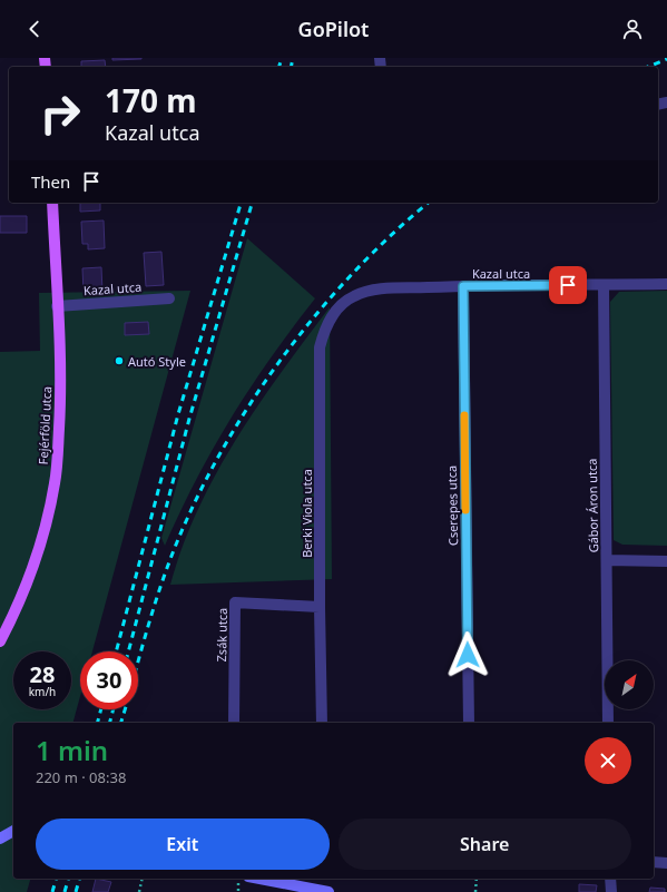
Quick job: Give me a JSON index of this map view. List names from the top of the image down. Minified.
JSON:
{"streets":{"main road":["Fejérföld utca"],"street":["Kazal utca","Cserepes utca","Gábor Áron utca","Berki Viola utca","Zsák utca"]},"crossings":[["Kazal utca","Fejérföld utca"],["Kazal utca","Cserepes utca"],["Kazal utca","Gábor Áron utca"],["Kazal utca","Berki Viola utca"],["Berki Viola utca","Zsák utca"]],"places":["Autó Style"],"north":"top right","page":{"header":"GoPilot","turn":["170 m","Kazal utca"],"then":"Then","speed":"28 km/h","limit":"30","heading":["1 min","220 m · 08:38"],"buttons":["Exit","Share"]}}
